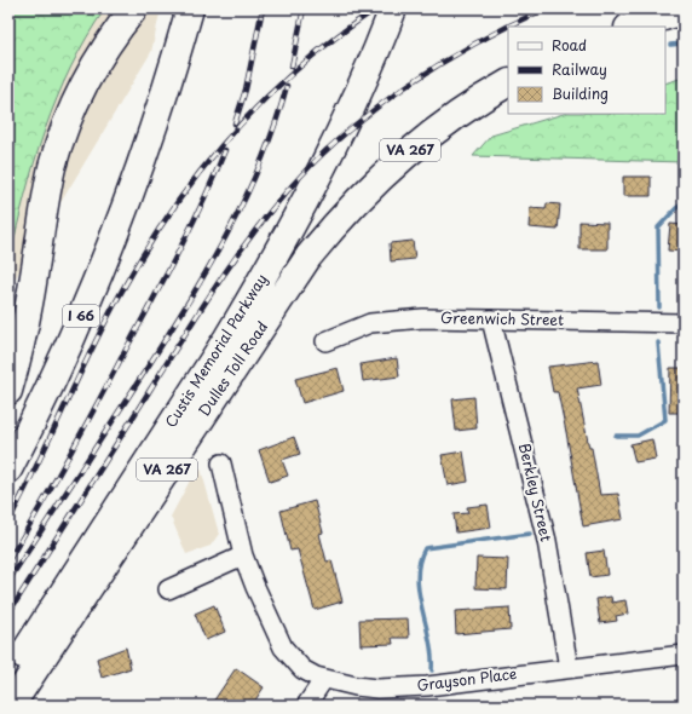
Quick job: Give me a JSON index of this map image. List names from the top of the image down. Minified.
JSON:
{"streets":{"highway":["VA 267","I 66","Custis Memorial Parkway","Dulles Toll Road"],"street":["Greenwich Street","Berkley Street","Grayson Place"]},"crossings":[["Greenwich Street","Berkley Street"],["Berkley Street","Grayson Place"]],"legend":["Road","Railway","Building"]}
